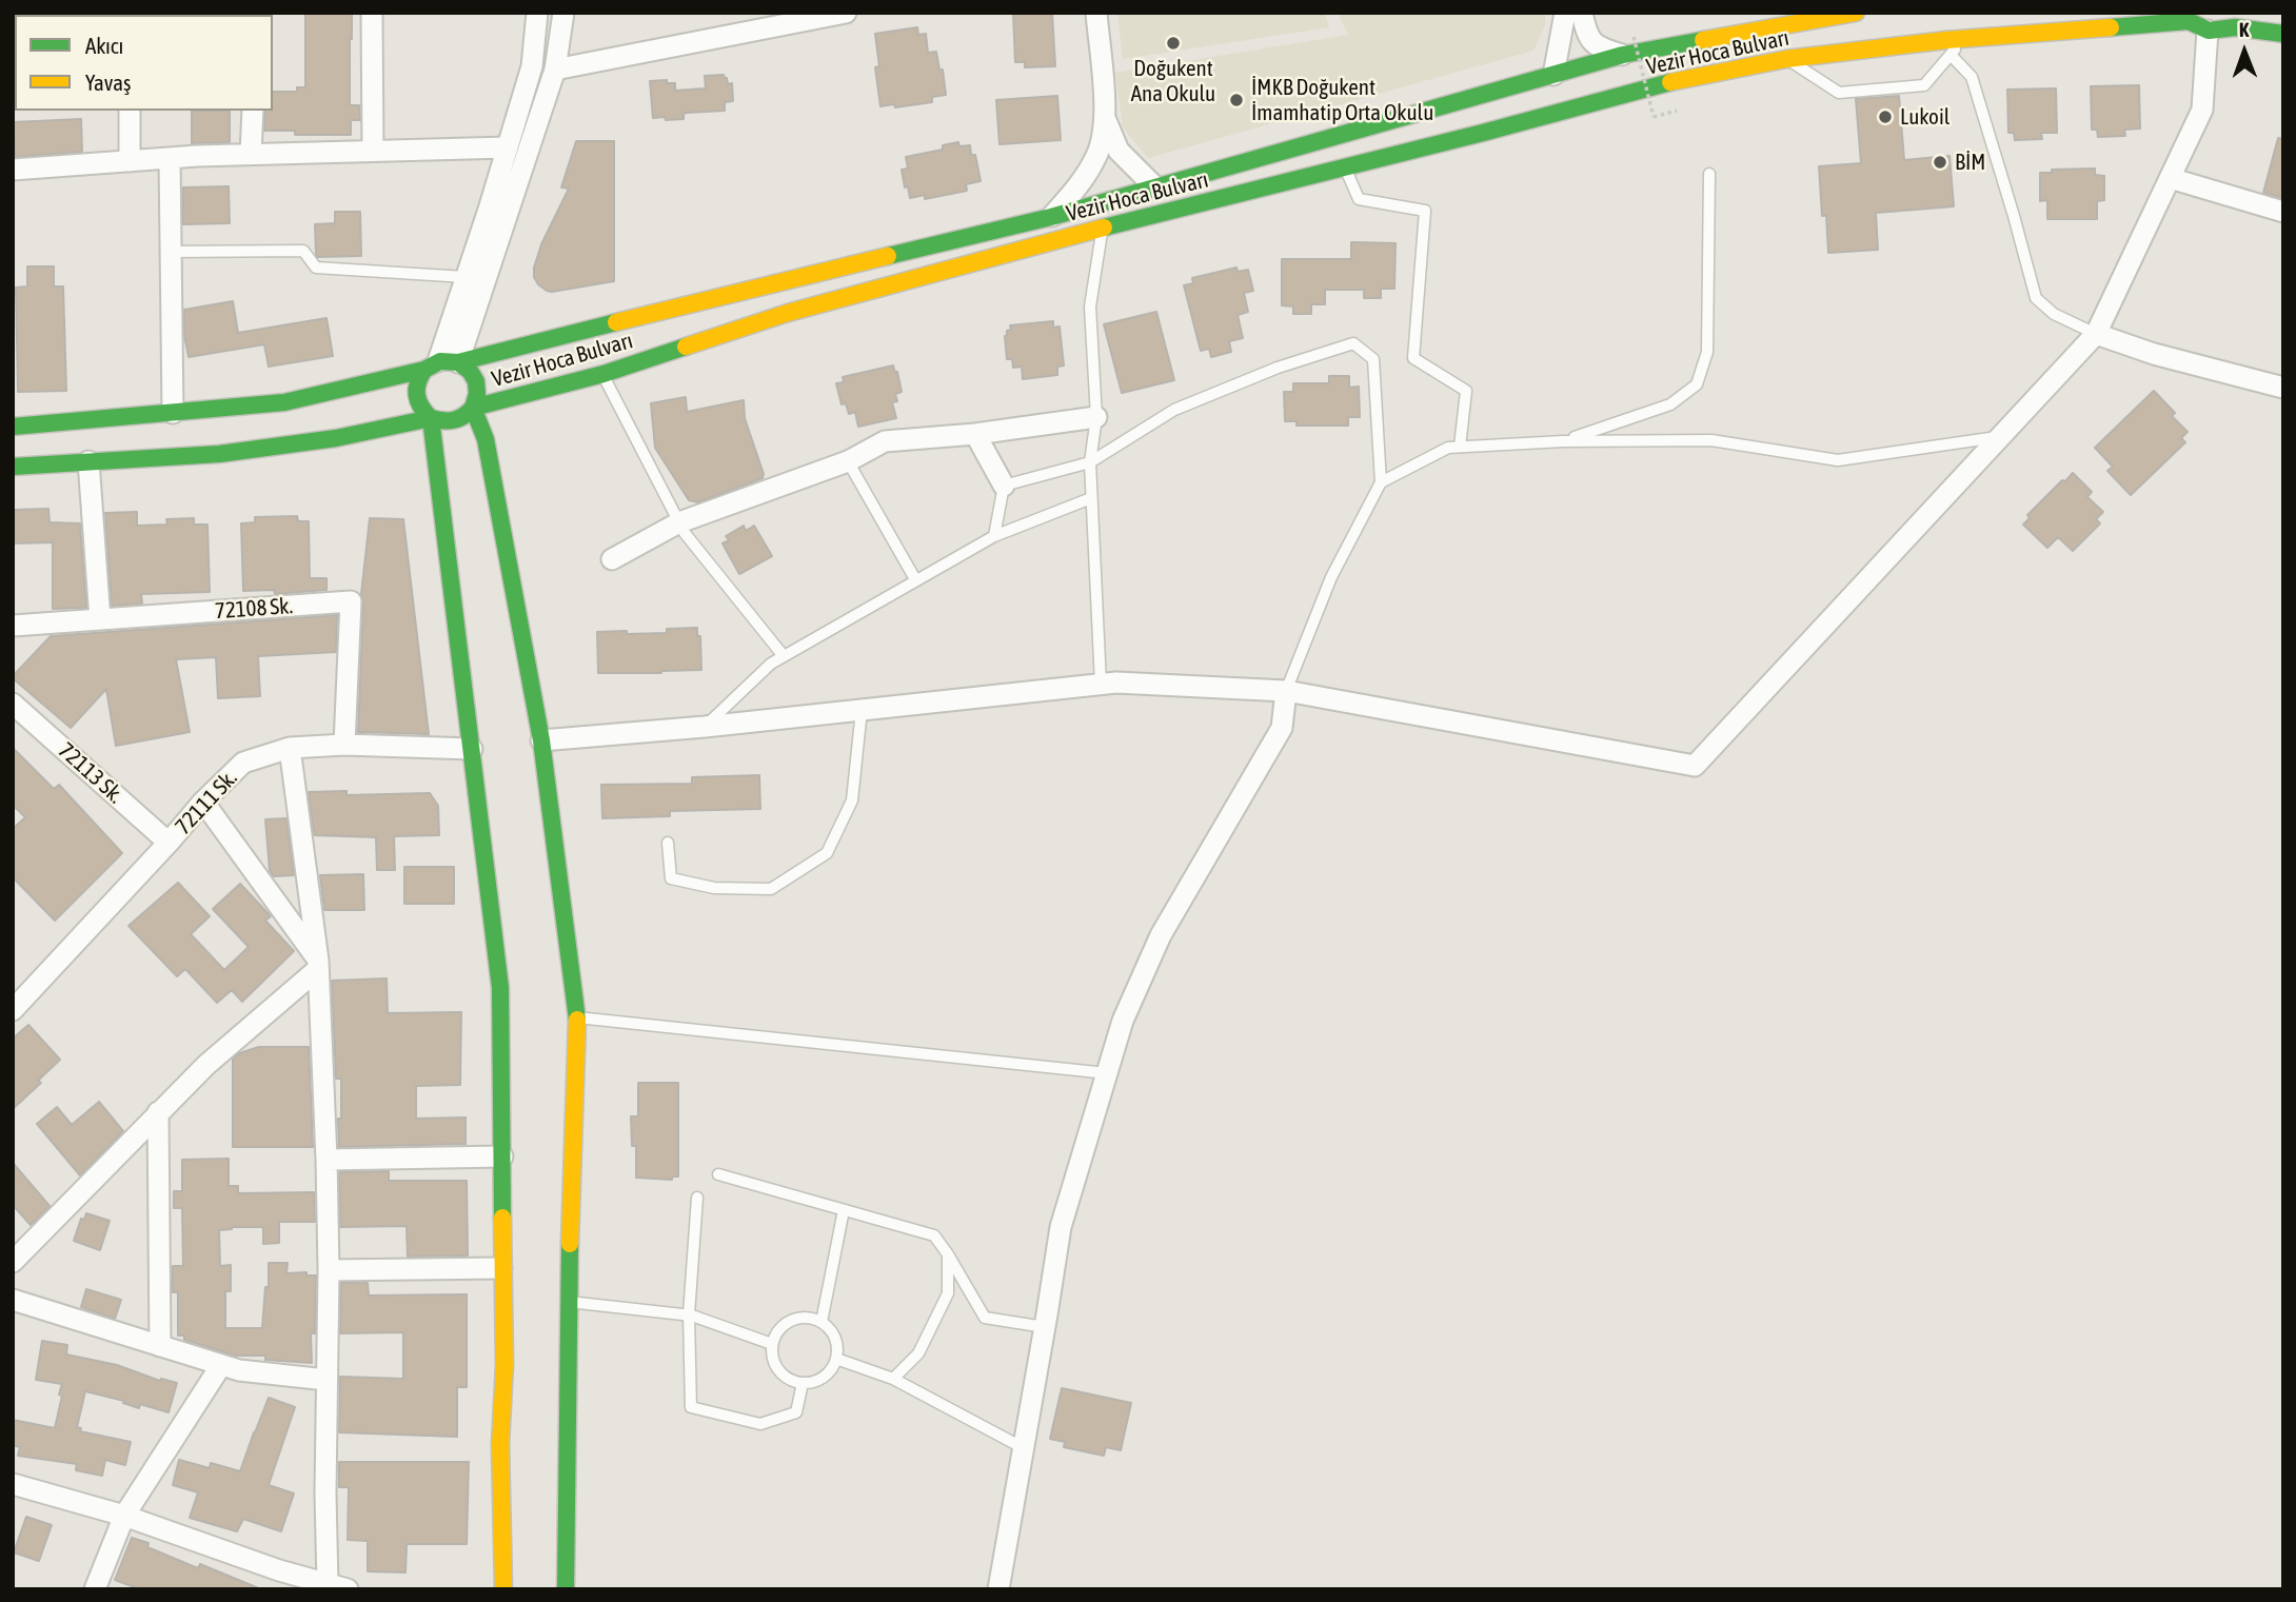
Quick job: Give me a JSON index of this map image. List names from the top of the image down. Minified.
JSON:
{"streets":{"main road":["Vezir Hoca Bulvarı"],"street":["72108 Sk.","72113 Sk.","72111 Sk."]},"crossings":[["72108 Sk.","72111 Sk."],["72113 Sk.","72111 Sk."]],"places":["Doğukent Ana Okulu","İMKB Doğukent İmamhatip Orta Okulu","Lukoil","BİM"],"legend":["Akıcı","Yavaş"],"north":"top"}
